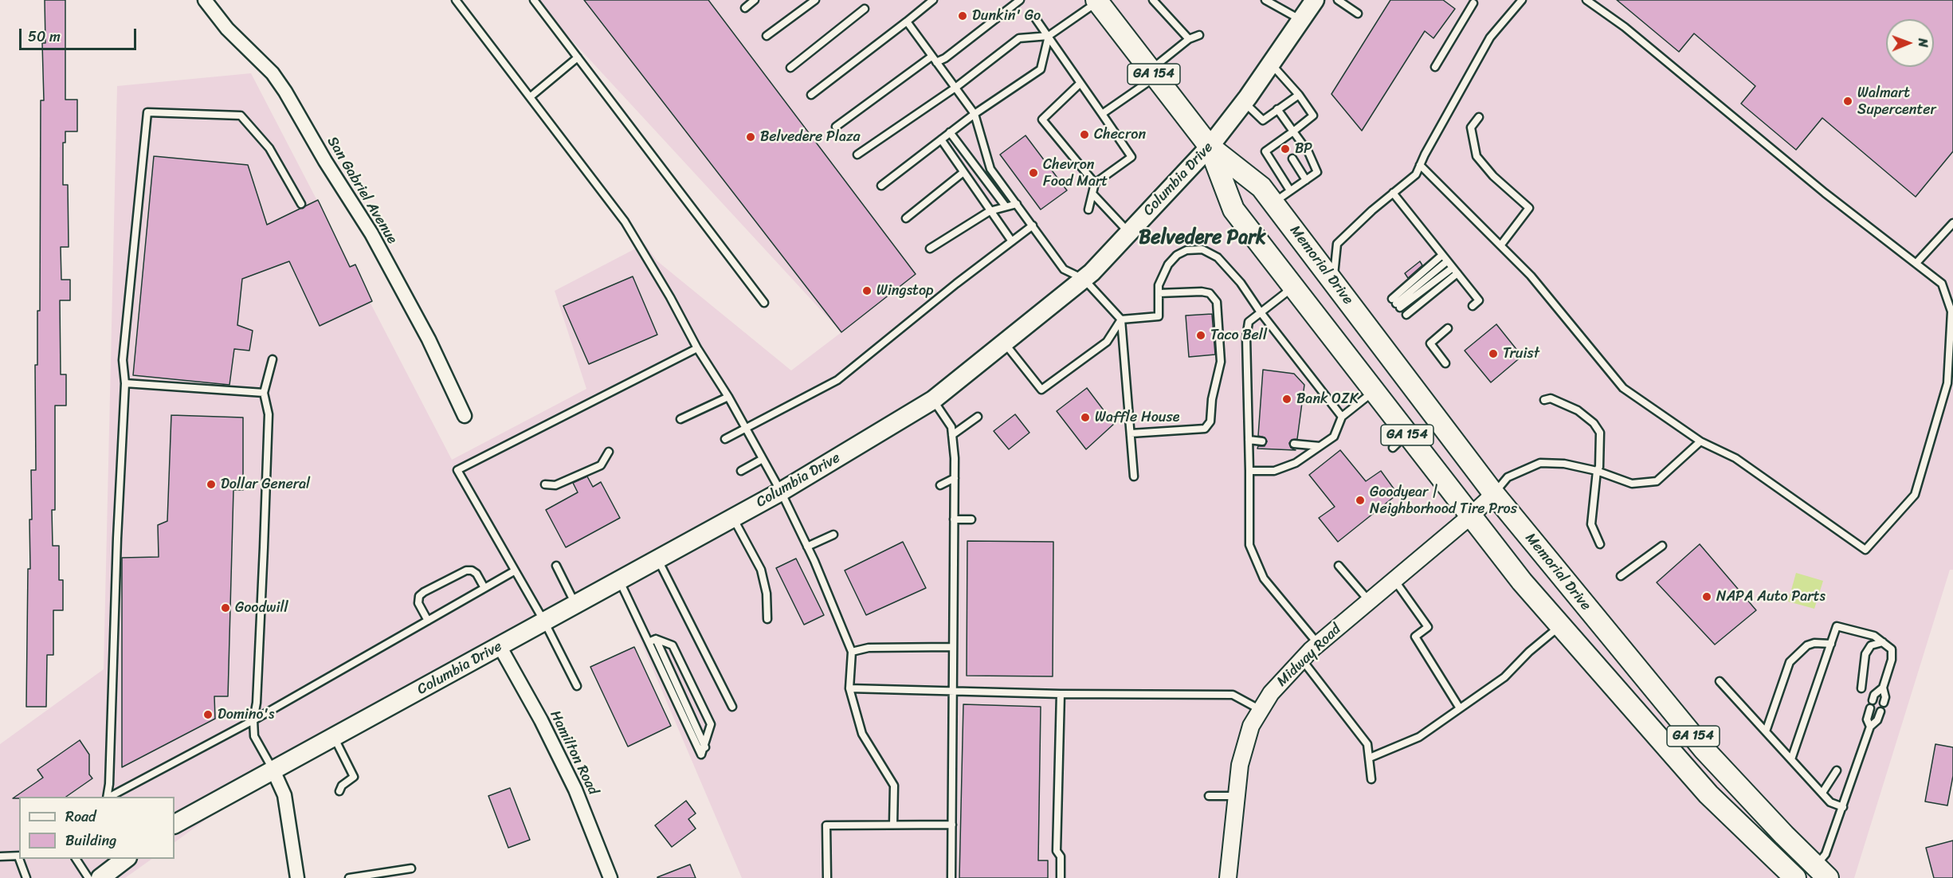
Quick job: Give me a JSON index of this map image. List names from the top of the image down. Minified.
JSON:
{"streets":{"main road":["GA 154","Columbia Drive","Memorial Drive"],"street":["San Gabriel Avenue","Midway Road","Hamilton Road"]},"crossings":[["Columbia Drive","Memorial Drive"],["Columbia Drive","Hamilton Road"],["Memorial Drive","Midway Road"]],"districts":["Belvedere Park"],"places":["Dunkin' Go","Walmart Supercenter","Checron","Belvedere Plaza","BP","Chevron Food Mart","Wingstop","Taco Bell","Truist","Bank OZK","Waffle House","Dollar General","Goodyear | Neighborhood Tire Pros","NAPA Auto Parts","Goodwill","Domino's"],"legend":["Road","Building"],"scale_bar":"50 m","north":"right"}
